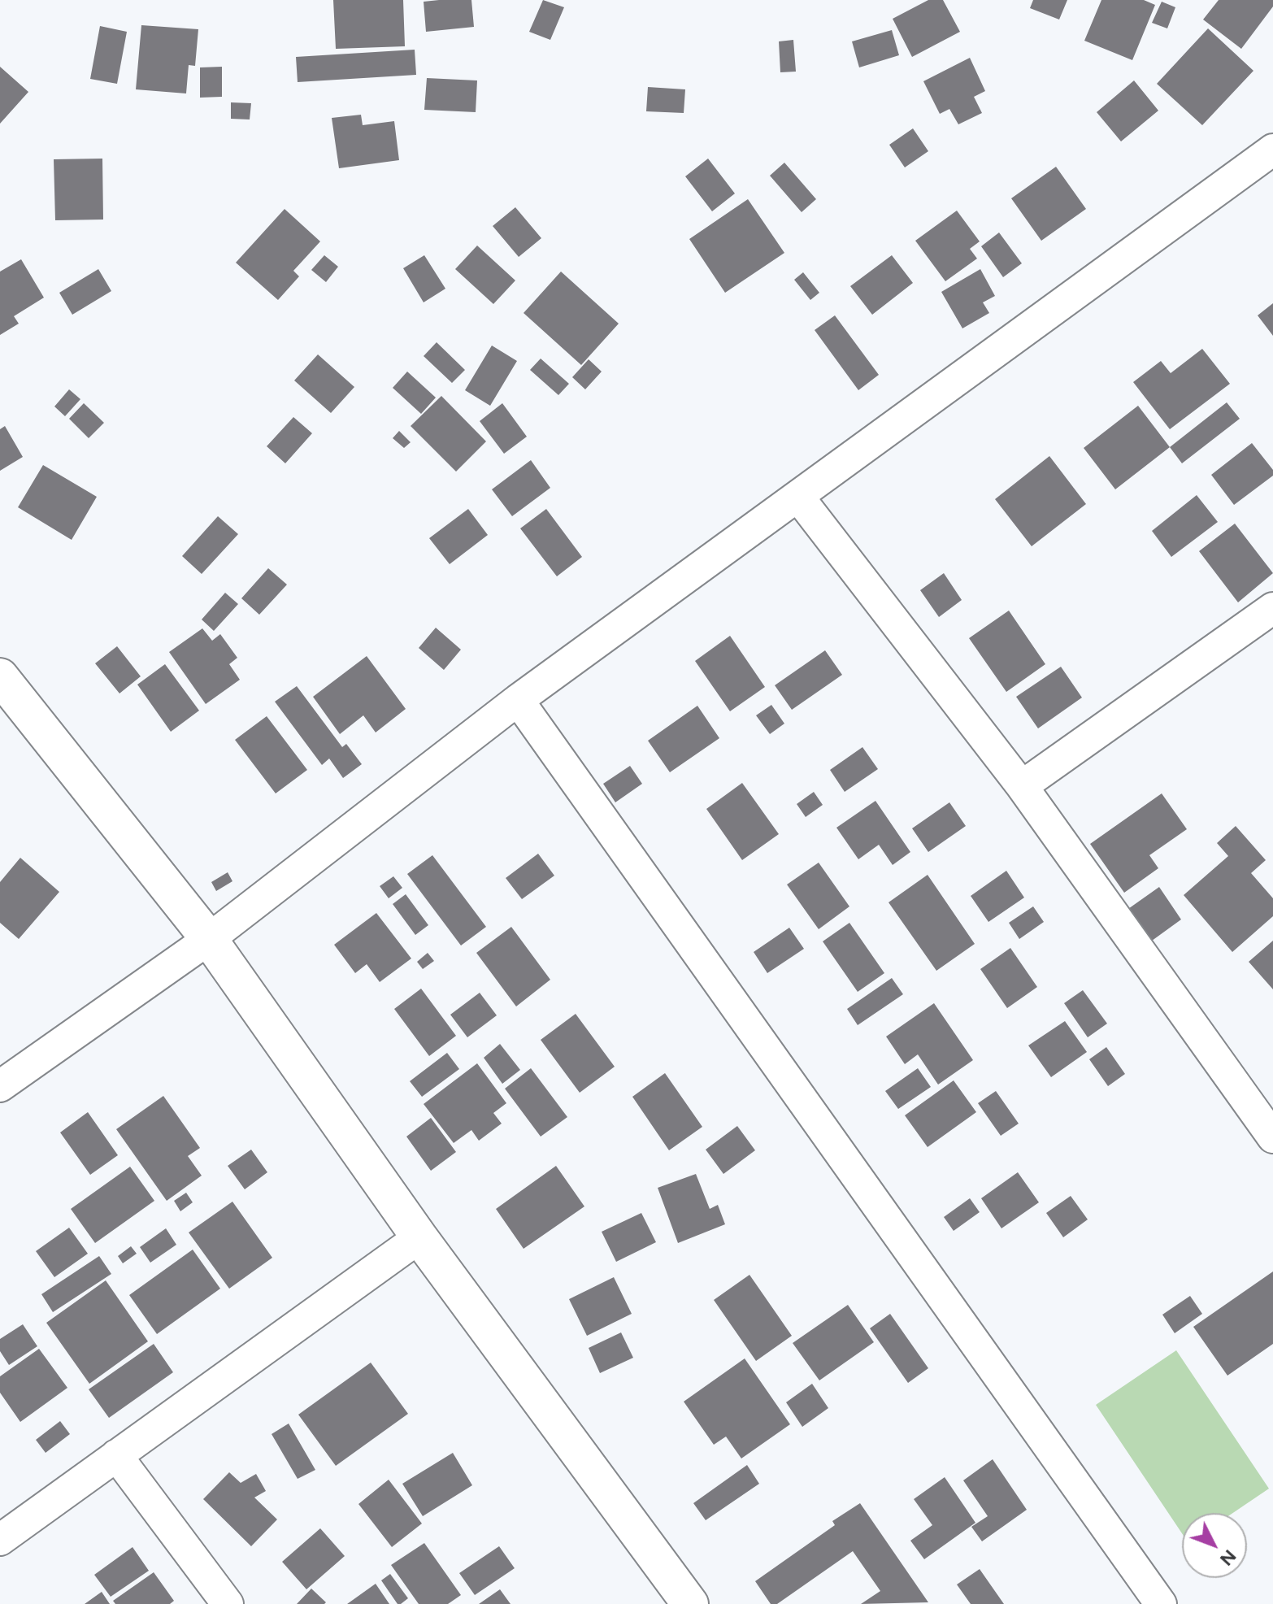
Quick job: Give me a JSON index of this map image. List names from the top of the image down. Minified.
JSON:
{"north":"bottom right"}
